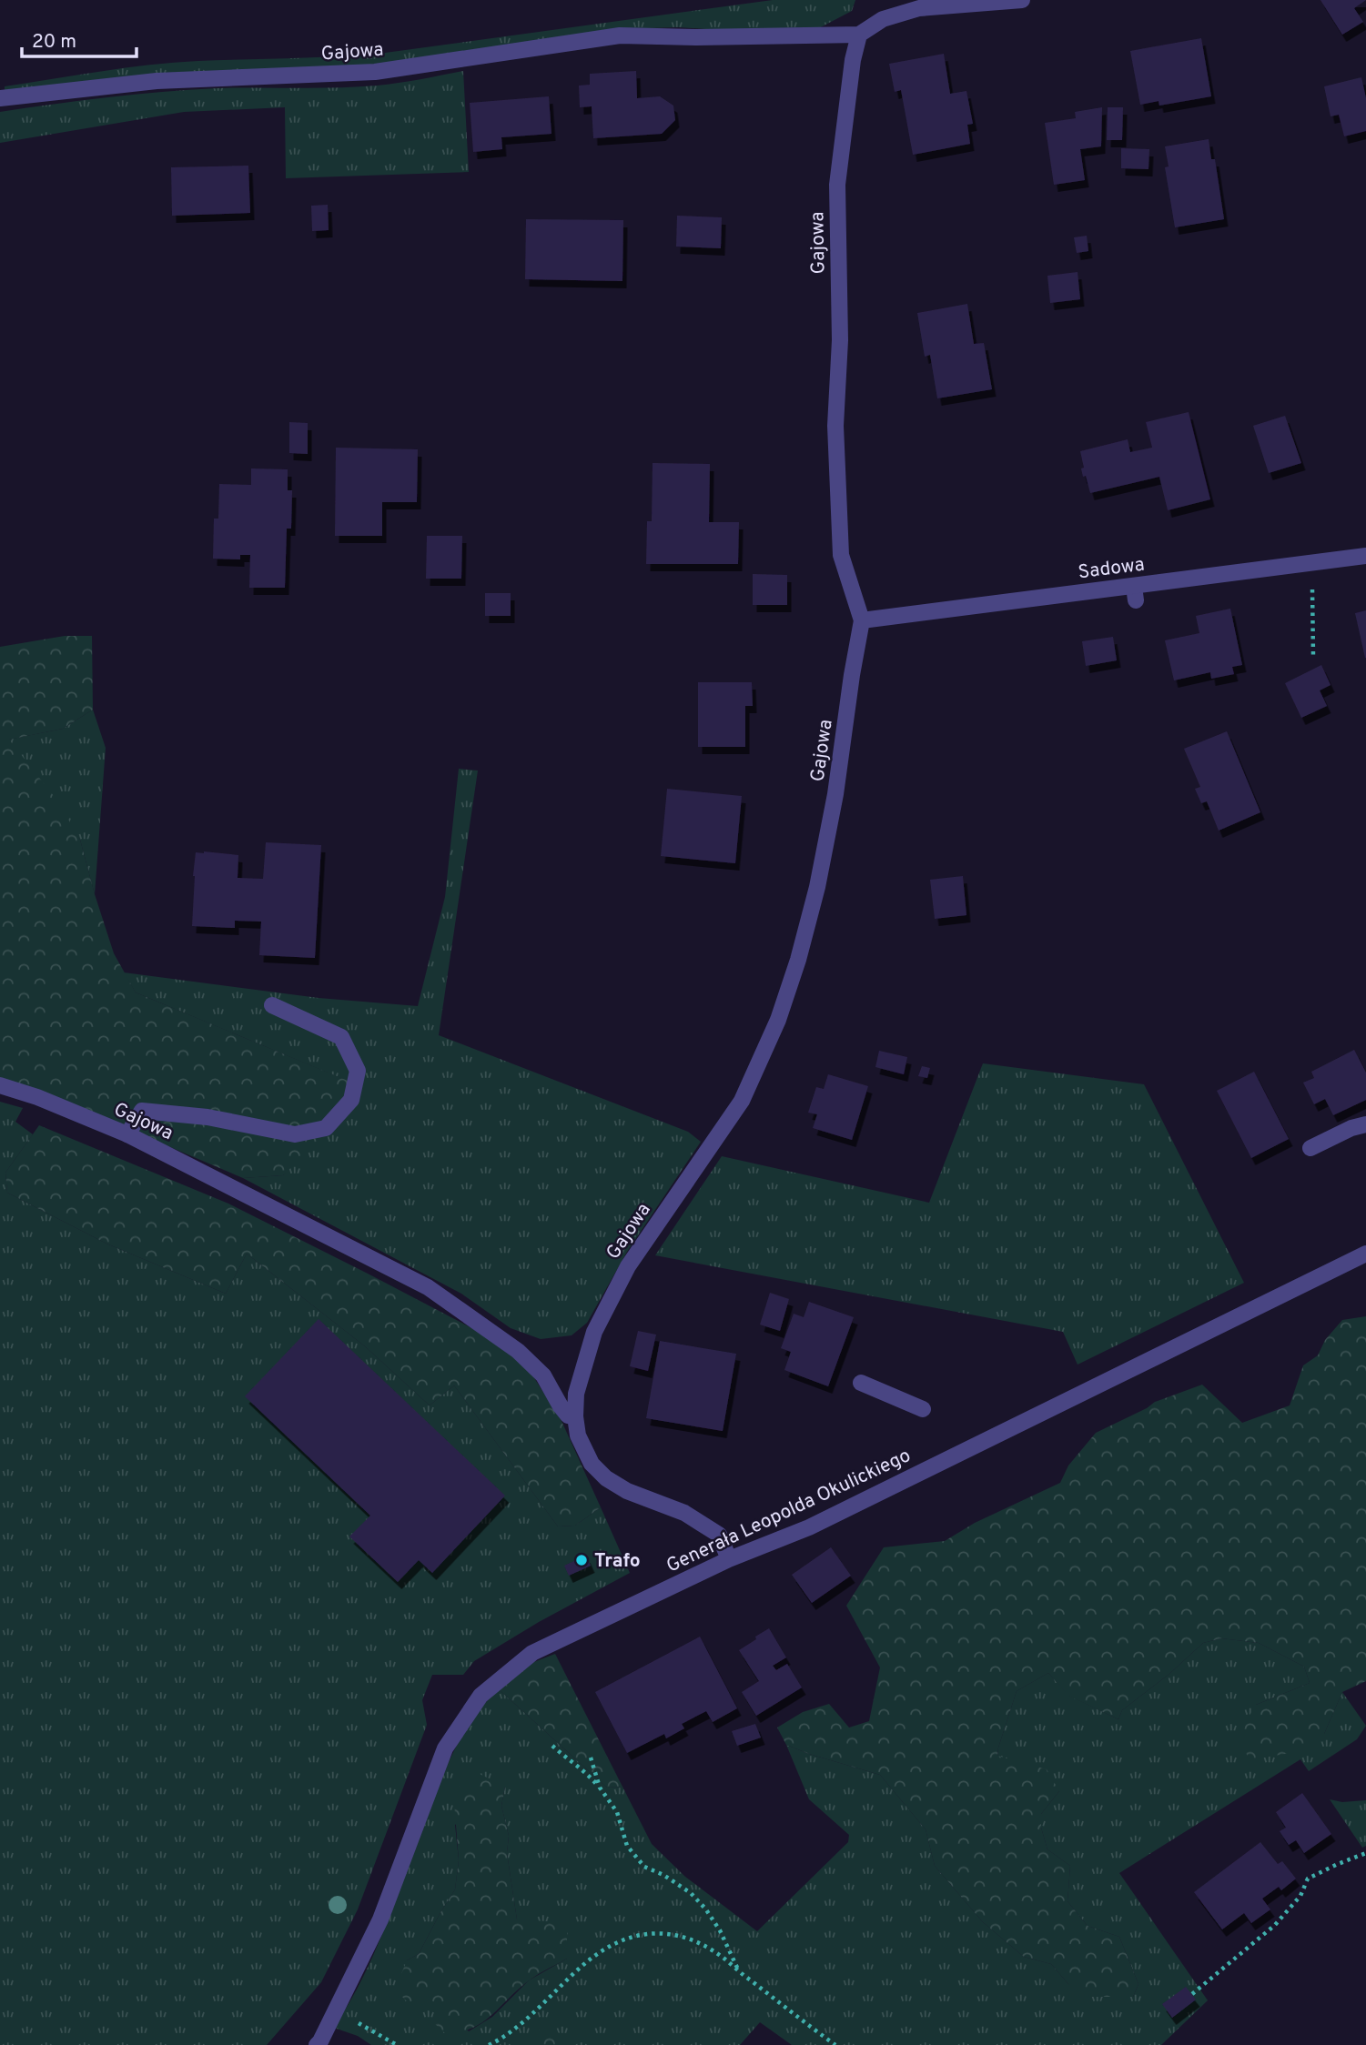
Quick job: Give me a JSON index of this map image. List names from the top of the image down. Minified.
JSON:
{"streets":{"street":["Gajowa","Sadowa","Generała Leopolda Okulickiego"]},"crossings":[["Gajowa","Sadowa"],["Gajowa","Generała Leopolda Okulickiego"]],"places":["Trafo"],"scale_bar":"20 m"}
